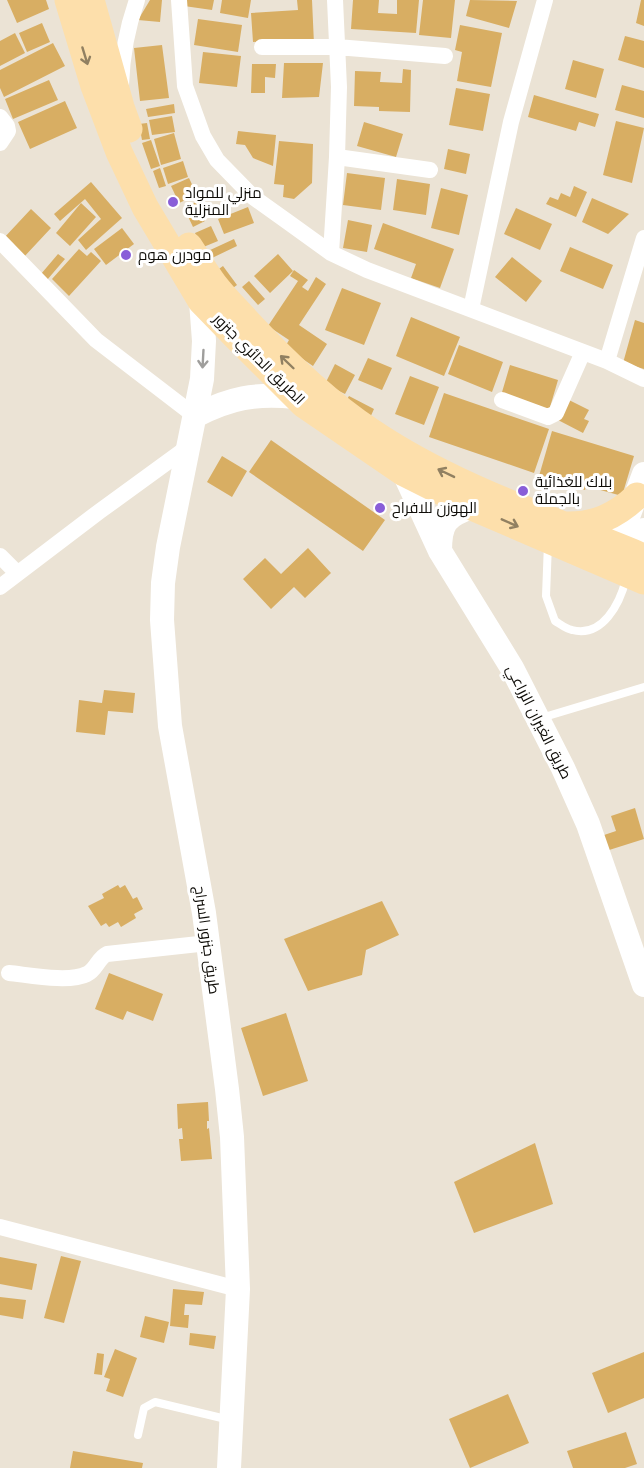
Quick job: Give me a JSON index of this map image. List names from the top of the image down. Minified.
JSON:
{"streets":{"main road":["الطريق الدائري جنزور"],"street":["طريق الغيران الزراعي","طريق جنزور السراج"]},"crossings":[["الطريق الدائري جنزور","طريق الغيران الزراعي"],["الطريق الدائري جنزور","طريق جنزور السراج"]],"places":["منزلي للمواد المنزلية","مودرن هوم","بلاك للغذائية بالجملة","الهوزن للافراح"]}
